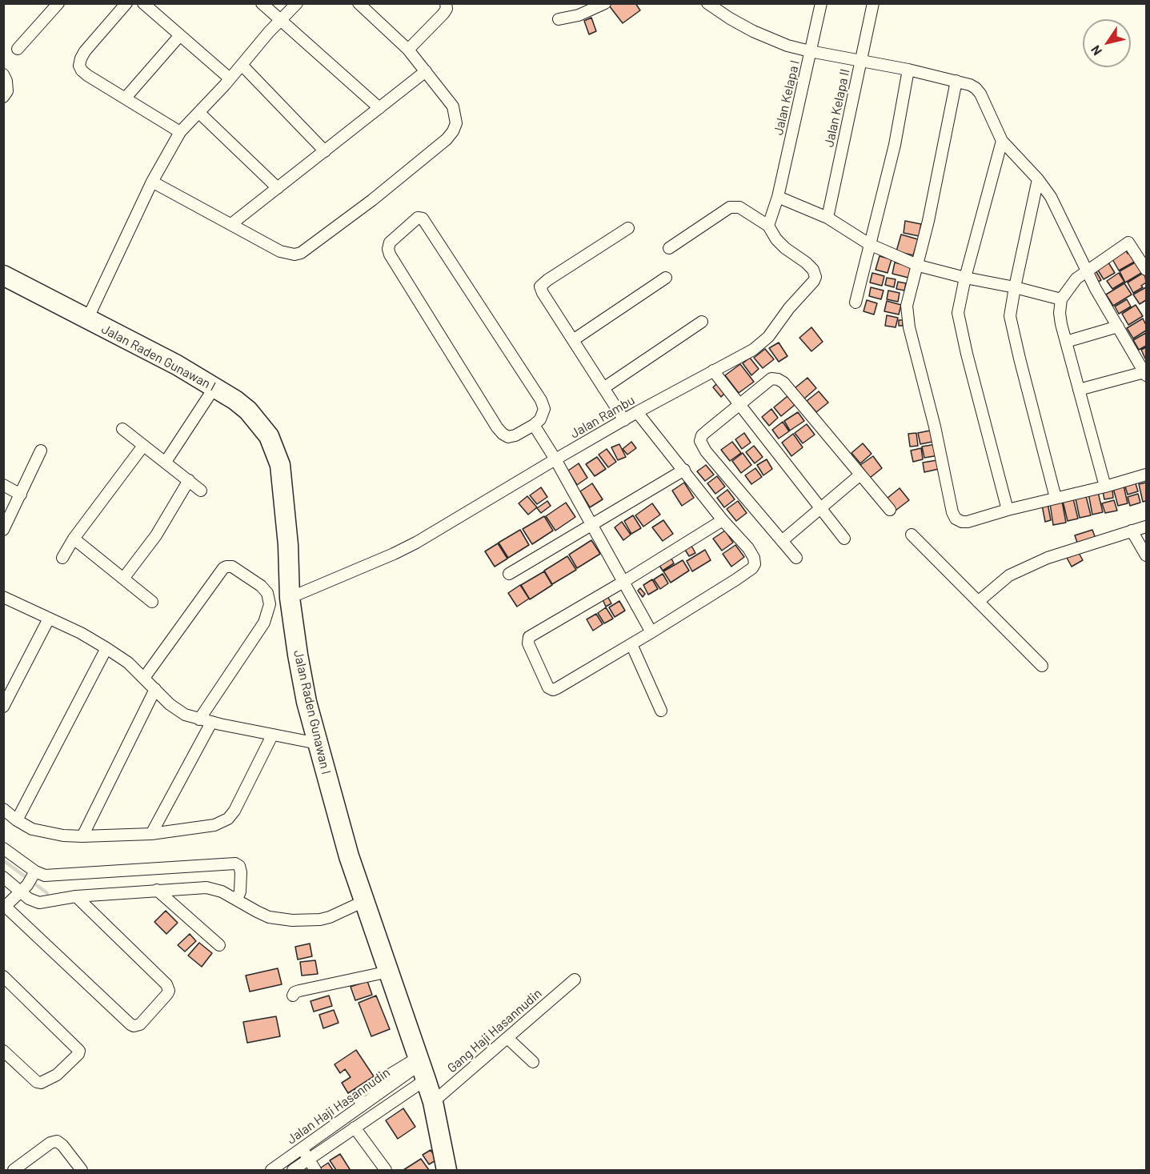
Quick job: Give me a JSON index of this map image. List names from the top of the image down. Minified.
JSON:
{"streets":{"highway":["Jalan Raden Gunawan I"],"street":["Jalan Kelapa I","Jalan Kelapa II","Jalan Rambu","Gang Haji Hasannudin","Jalan Haji Hasannudin"]},"crossings":[["Jalan Raden Gunawan I","Jalan Rambu"],["Jalan Raden Gunawan I","Gang Haji Hasannudin"],["Jalan Raden Gunawan I","Jalan Haji Hasannudin"]],"north":"bottom left"}
